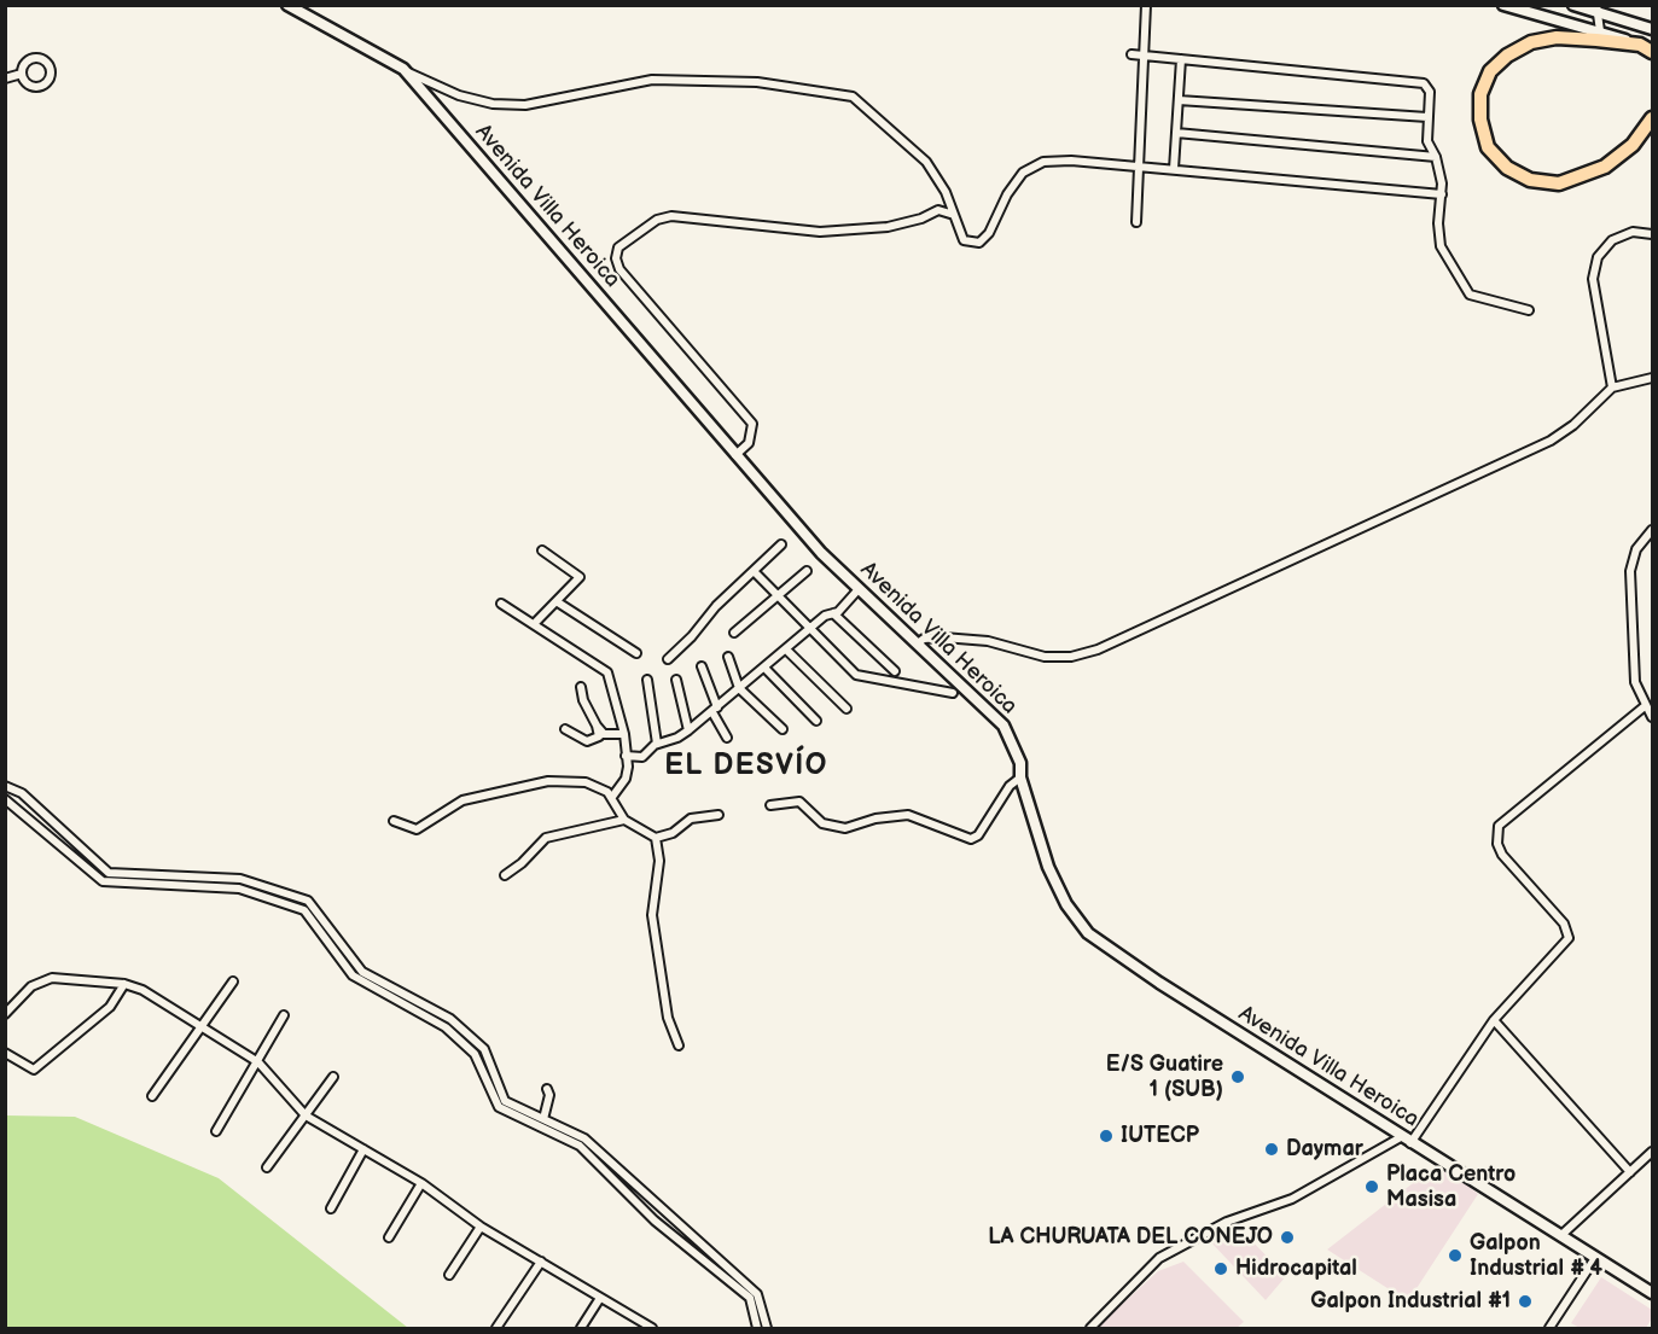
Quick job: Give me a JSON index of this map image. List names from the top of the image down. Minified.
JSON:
{"streets":{"main road":["Avenida Villa Heroica"]},"districts":["EL DESVÍO"],"places":["E/S Guatire 1 (SUB)","IUTECP","Daymar","Placa Centro Masisa","LA CHURUATA DEL CONEJO","Galpon Industrial # 4","Hidrocapital","Galpon Industrial #1"]}
